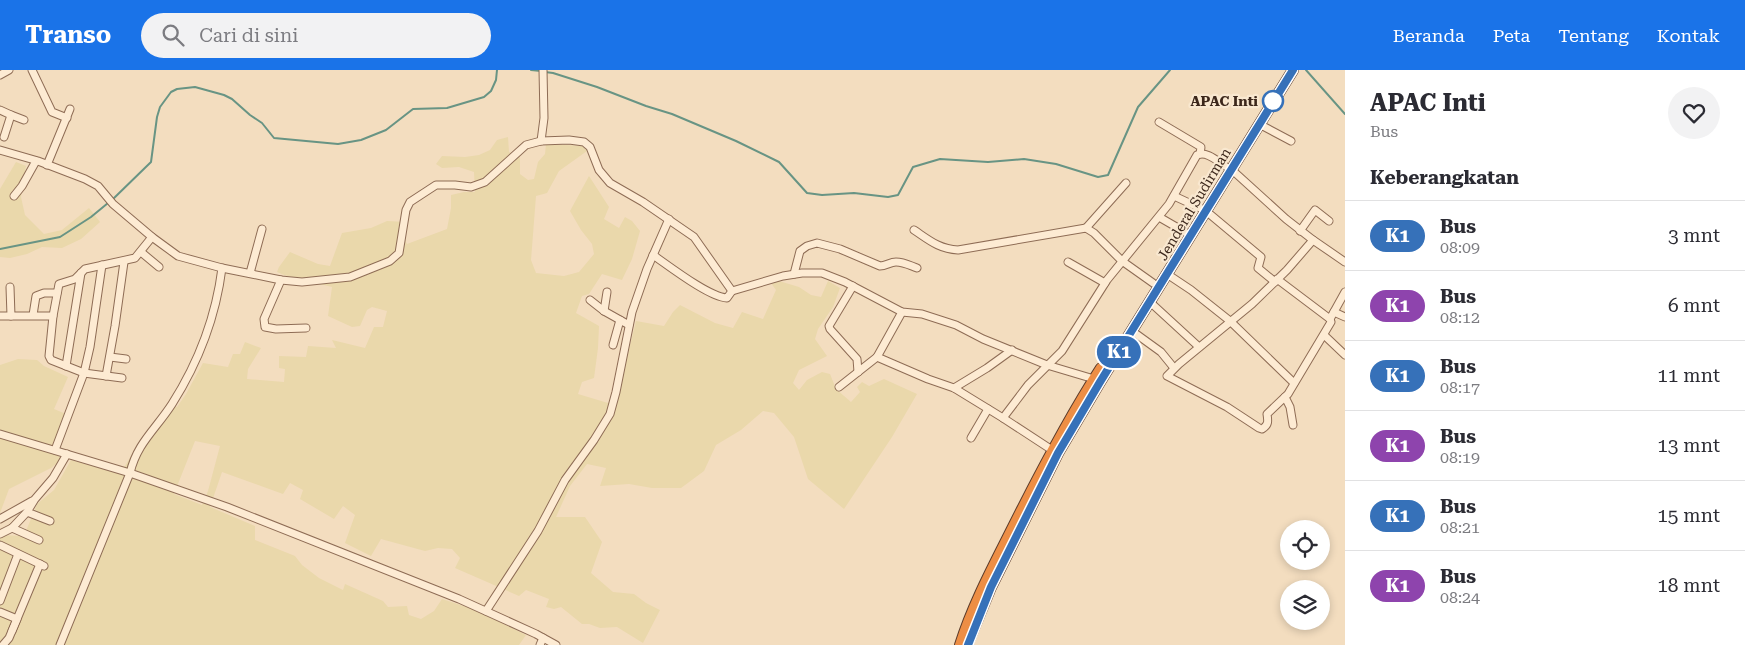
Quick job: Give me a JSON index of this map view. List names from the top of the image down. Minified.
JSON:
{"streets":{"highway":["Jenderal Sudirman"]},"places":["APAC Inti"],"lines":["bus line K1"],"page":{"header":"Transo","search":"Cari di sini","nav":["Beranda","Peta","Tentang","Kontak"],"on_map":"K1","heading":[["APAC Inti","Bus"],"Keberangkatan"],"list":[{"mark":"K1","name":"Bus","note":"08:09","value":"3 mnt"},{"mark":"K1","name":"Bus","note":"08:12","value":"6 mnt"},{"mark":"K1","name":"Bus","note":"08:17","value":"11 mnt"},{"mark":"K1","name":"Bus","note":"08:19","value":"13 mnt"},{"mark":"K1","name":"Bus","note":"08:21","value":"15 mnt"},{"mark":"K1","name":"Bus","note":"08:24","value":"18 mnt"}]}}
